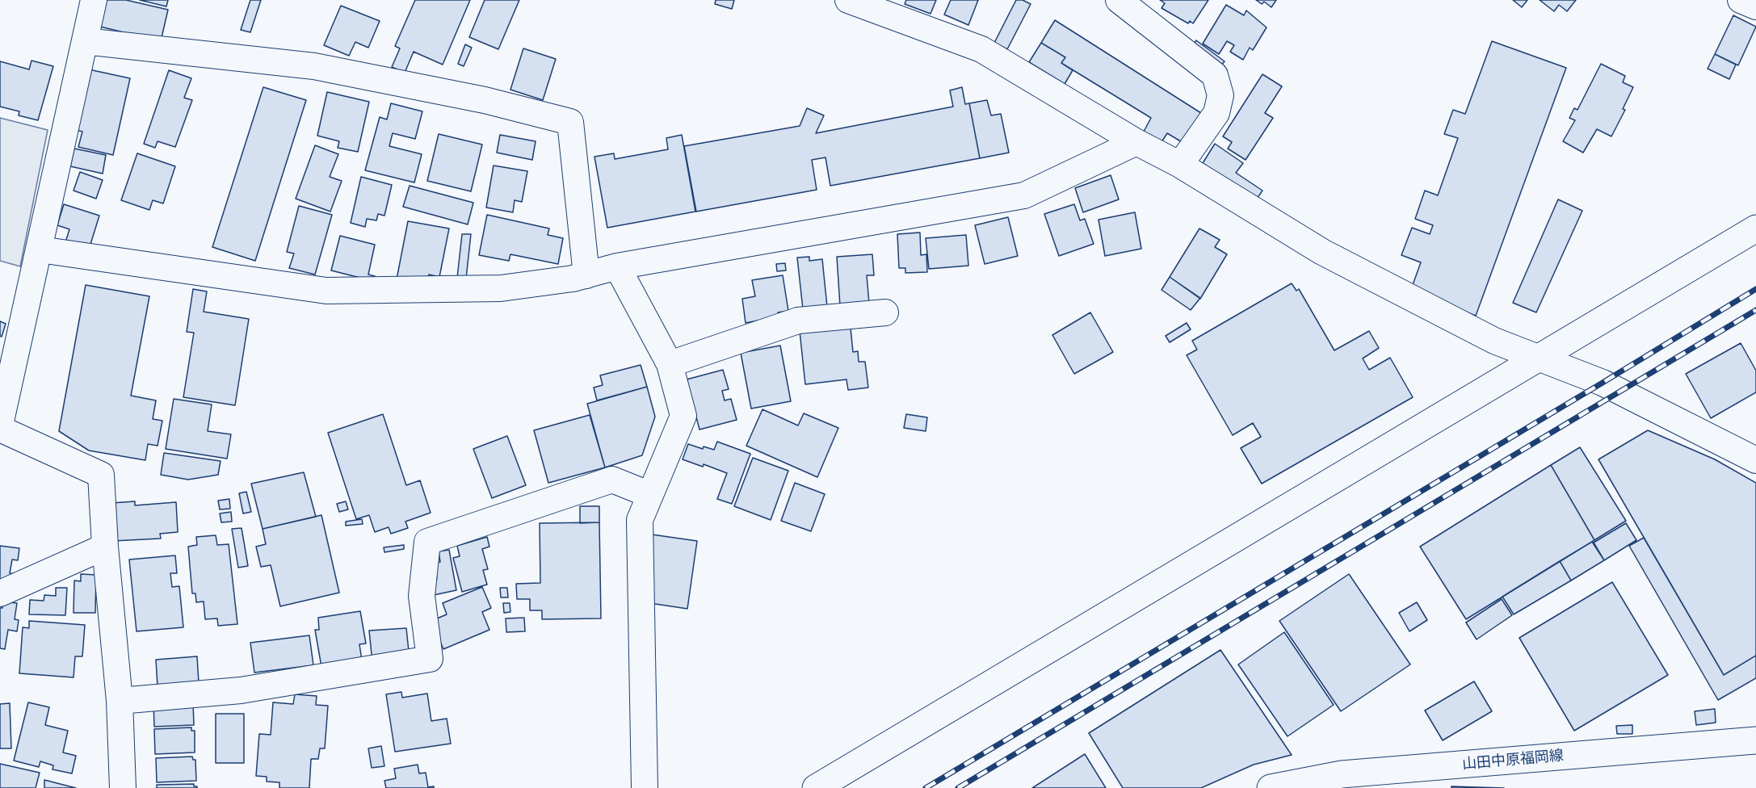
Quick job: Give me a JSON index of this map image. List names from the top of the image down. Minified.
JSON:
{"streets":{"street":["山田中原福岡線"]}}
